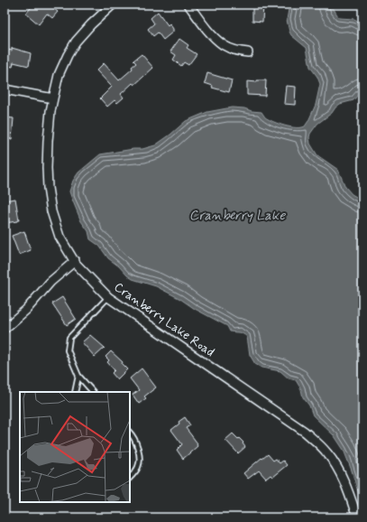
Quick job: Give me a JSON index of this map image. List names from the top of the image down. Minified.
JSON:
{"streets":{"street":["Cranberry Lake Road"]},"water":["Cranberry Lake"]}
